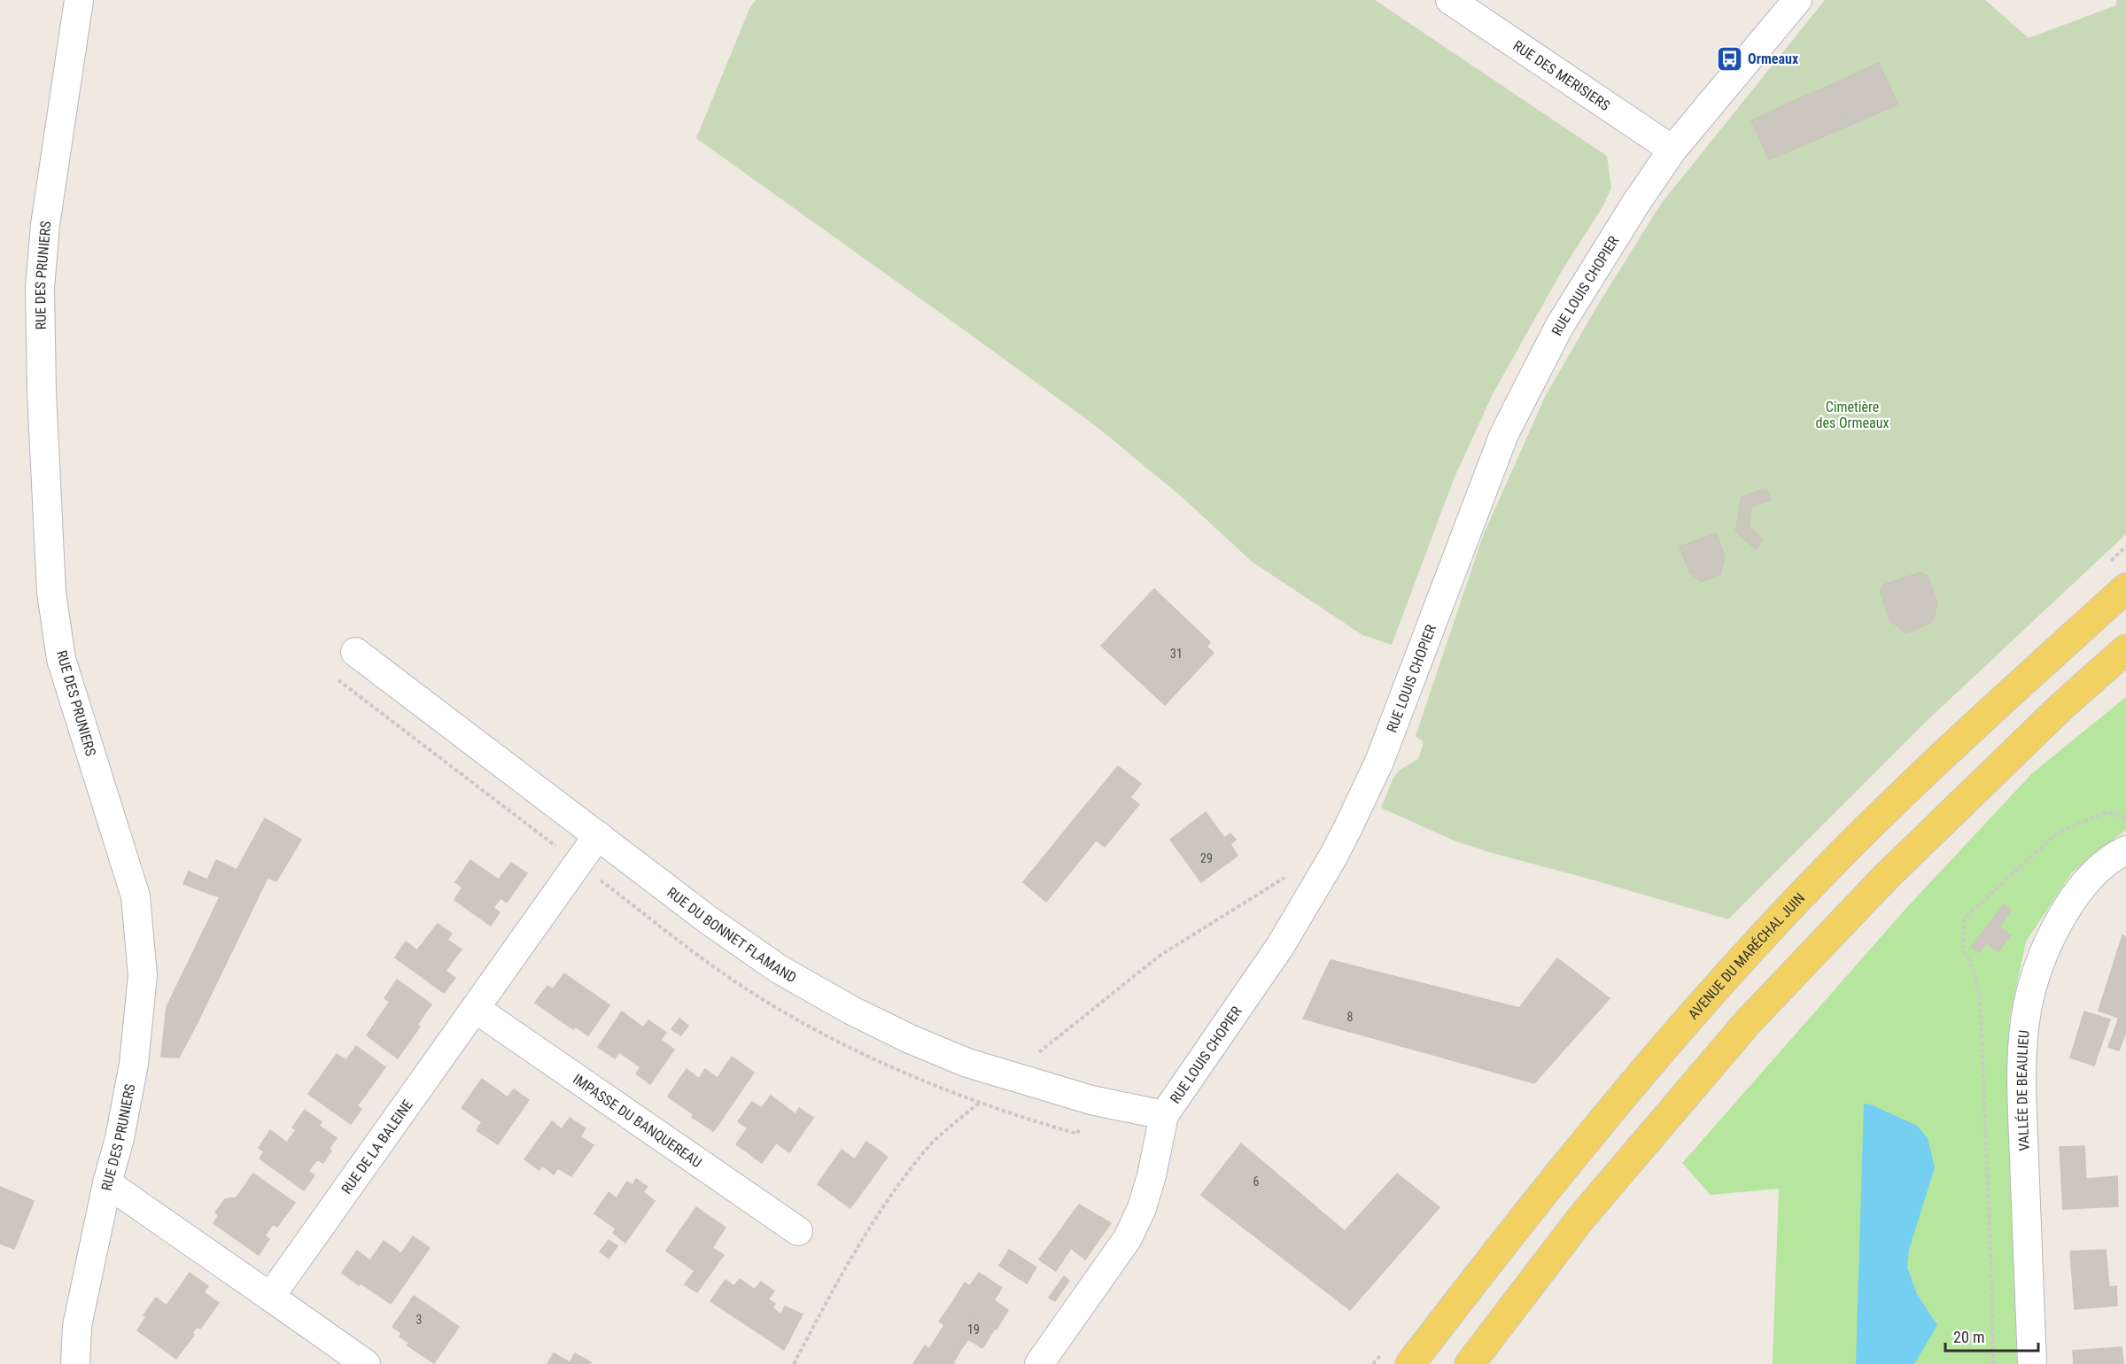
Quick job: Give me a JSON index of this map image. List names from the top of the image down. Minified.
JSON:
{"streets":{"main road":["AVENUE DU MARÉCHAL JUIN"],"street":["RUE DES MERISIERS","RUE DES PRUNIERS","RUE LOUIS CHOPIER","RUE DU BONNET FLAMAND","VALLÉE DE BEAULIEU","IMPASSE DU BANQUEREAU","RUE DE LA BALEINE"]},"crossings":[["RUE DES MERISIERS","RUE LOUIS CHOPIER"],["RUE LOUIS CHOPIER","RUE DU BONNET FLAMAND"],["RUE DU BONNET FLAMAND","RUE DE LA BALEINE"],["IMPASSE DU BANQUEREAU","RUE DE LA BALEINE"]],"parks":["Cimetière des Ormeaux"],"places":{"bus stop":["Ormeaux"]},"house_numbers":["31","29","8","6","3","19"],"scale_bar":"20 m"}
